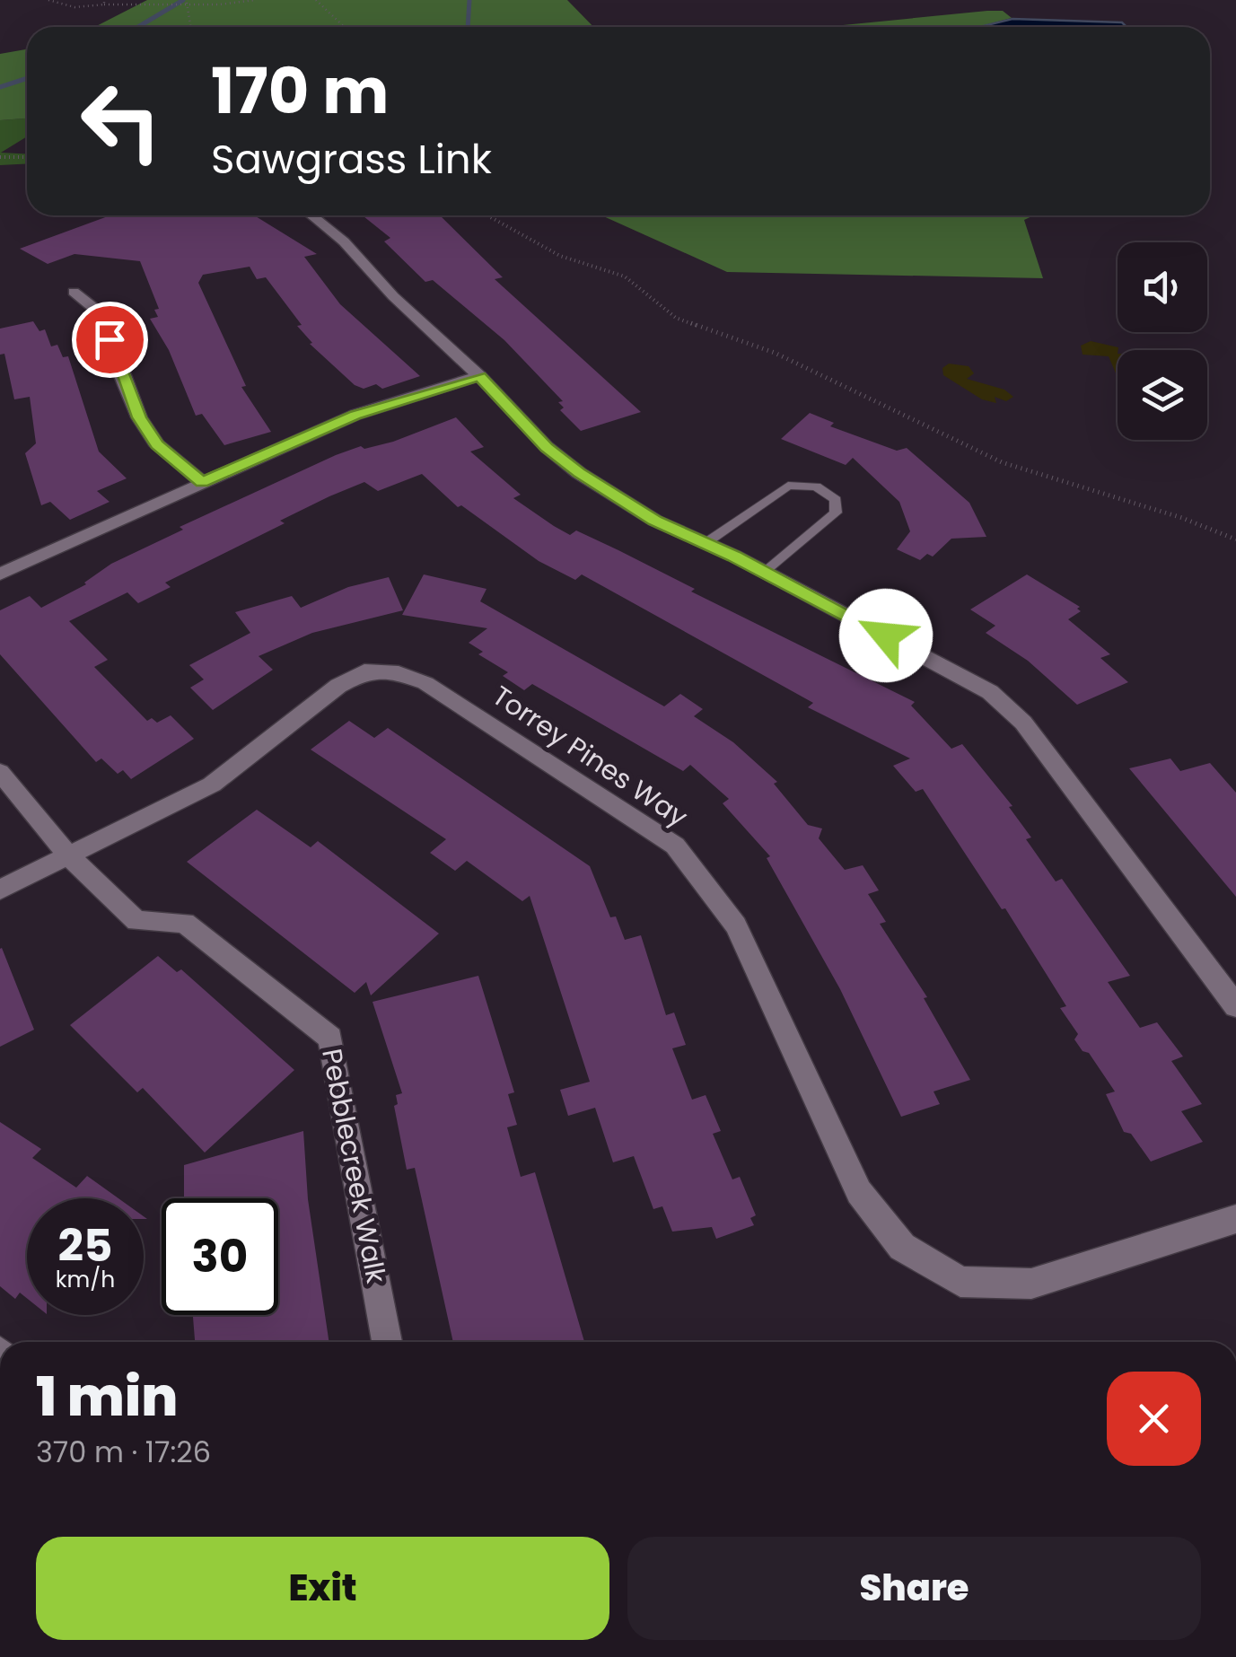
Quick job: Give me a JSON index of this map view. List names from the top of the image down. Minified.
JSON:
{"streets":{"street":["Torrey Pines Way","Pebblecreek Walk"]},"crossings":[["Torrey Pines Way","Pebblecreek Walk"]],"page":{"turn":["170 m","Sawgrass Link"],"speed":"25 km/h","limit":"30","heading":["1 min","370 m · 17:26"],"buttons":["Exit","Share"]}}
